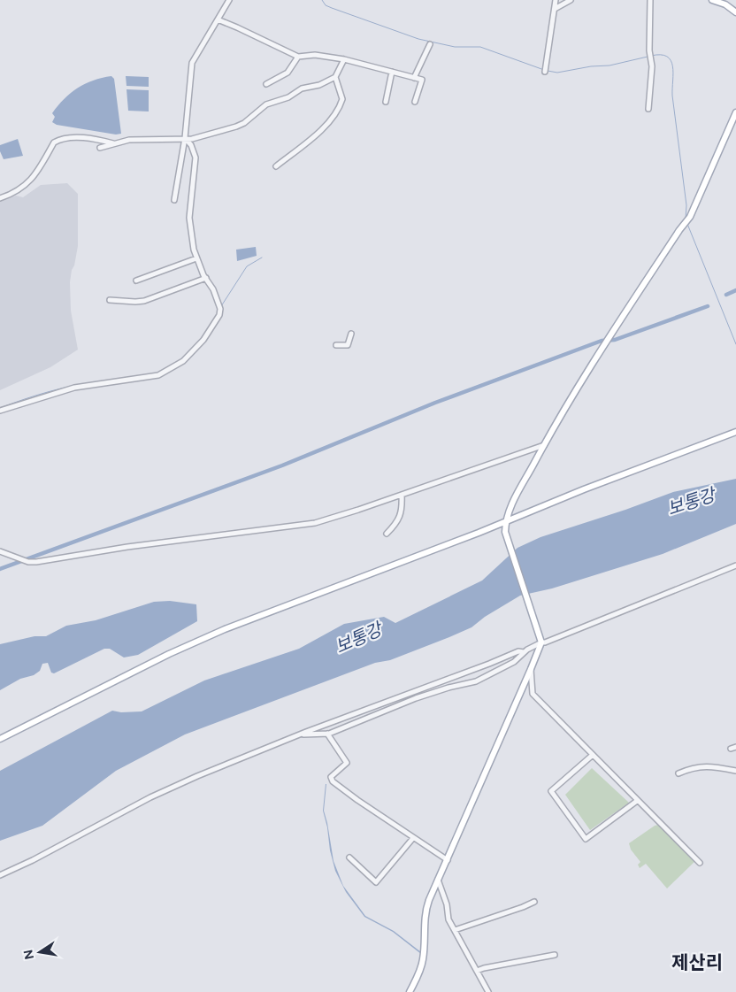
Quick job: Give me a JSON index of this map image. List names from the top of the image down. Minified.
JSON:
{"districts":["제산리"],"water":["보통강"],"north":"left"}
